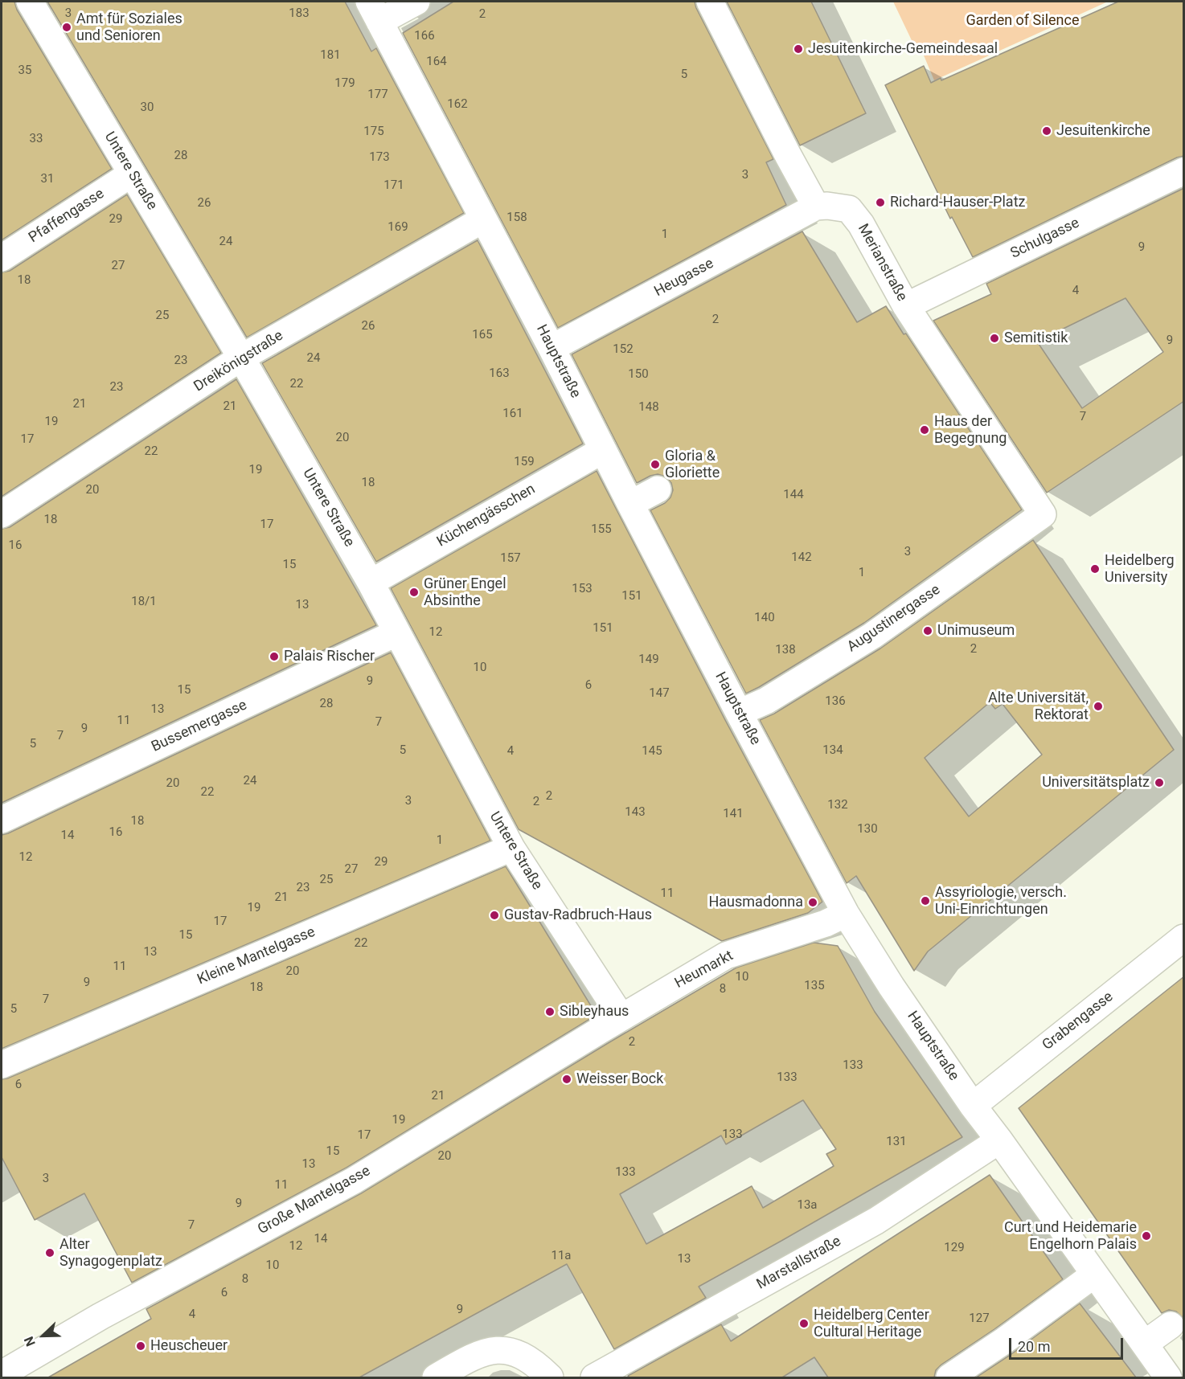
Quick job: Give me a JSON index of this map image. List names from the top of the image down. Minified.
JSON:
{"streets":{"street":["Untere Straße","Pfaffengasse","Schulgasse","Merianstraße","Heugasse","Dreikönigstraße","Hauptstraße","Küchengässchen","Augustinergasse","Bussemergasse","Kleine Mantelgasse","Heumarkt","Grabengasse","Große Mantelgasse","Marstallstraße"]},"crossings":[["Untere Straße","Pfaffengasse"],["Untere Straße","Dreikönigstraße"],["Untere Straße","Küchengässchen"],["Untere Straße","Bussemergasse"],["Untere Straße","Kleine Mantelgasse"],["Untere Straße","Heumarkt"],["Untere Straße","Große Mantelgasse"],["Schulgasse","Merianstraße"],["Merianstraße","Heugasse"],["Merianstraße","Augustinergasse"],["Heugasse","Hauptstraße"],["Dreikönigstraße","Hauptstraße"],["Hauptstraße","Küchengässchen"],["Hauptstraße","Augustinergasse"],["Hauptstraße","Heumarkt"],["Hauptstraße","Grabengasse"],["Hauptstraße","Marstallstraße"],["Heumarkt","Große Mantelgasse"]],"parks":["Garden of Silence"],"places":["Amt für Soziales und Senioren","Jesuitenkirche-Gemeindesaal","Jesuitenkirche","Richard-Hauser-Platz","Semitistik","Haus der Begegnung","Gloria & Gloriette","Heidelberg University","Grüner Engel Absinthe","Unimuseum","Palais Rischer","Alte Universität, Rektorat","Universitätsplatz","Assyriologie, versch. Uni-Einrichtungen","Hausmadonna","Gustav-Radbruch-Haus","Sibleyhaus","Weisser Bock","Curt und Heidemarie Engelhorn Palais","Alter Synagogenplatz","Heidelberg Center Cultural Heritage","Heuscheuer"],"house_numbers":["3","183","2","166","181","164","35","5","179","177","162","30","175","33","28","173","3","31","171","26","158","29","169","1","24","9","27","18","4","25","2","26","165","9","152","24","23","163","150","22","23","21","21","148","161","7","19","20","17","22","159","19","18","20","144","18","17","155","16","3","142","157","15","1","153","151","18/1","13","140","151","12","2","138","149","10","9","6","15","147","136","28","13","11","7","9","7","5","5","134","4","145","24","20","22","2","3","2","132","143","141","18","130","16","14","1","12","29","27","25","23","11","21","19","17","15","22","13","11","20","10","9","135","18","8","7","5","2","133","133","6","21","19","133","17","131","15","20","13","133","3","11","9","13a","7","14","12","129","11a","13","10","8","6","9","4","127"],"scale_bar":"20 m","north":"bottom left"}
